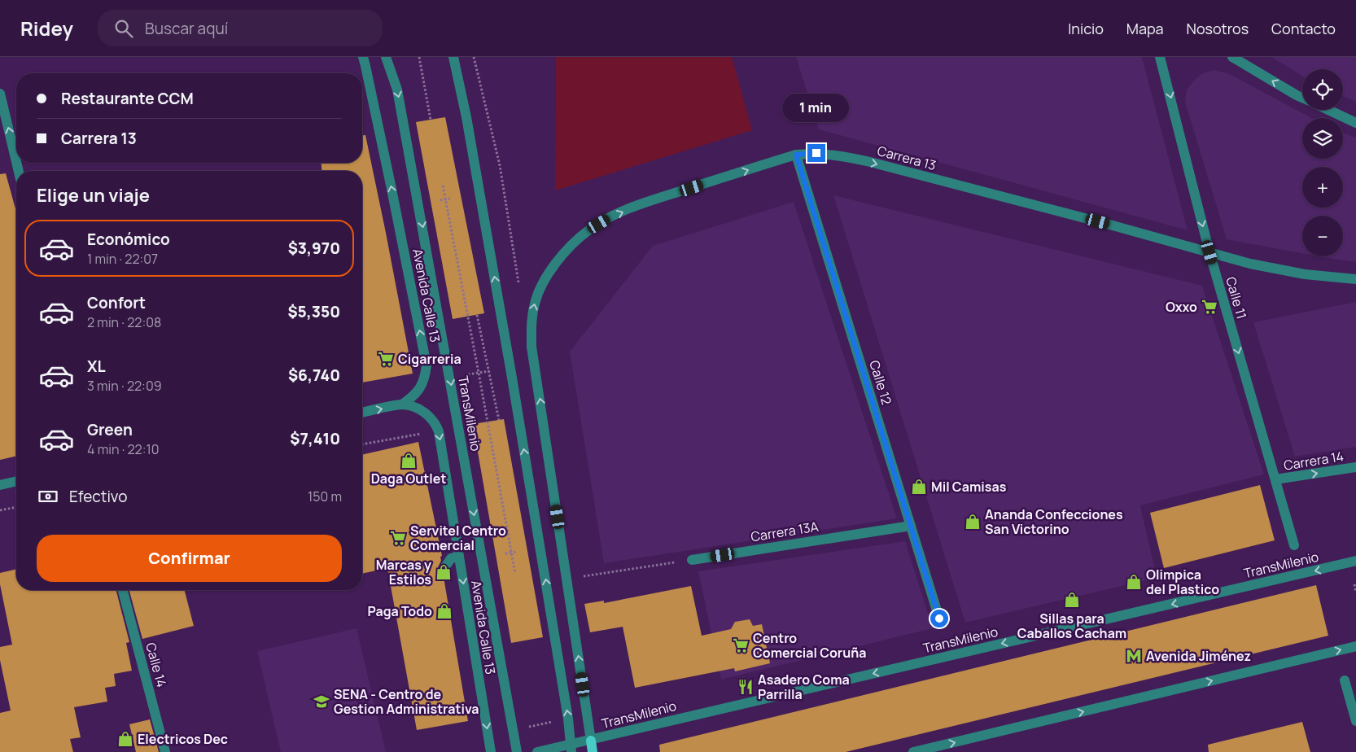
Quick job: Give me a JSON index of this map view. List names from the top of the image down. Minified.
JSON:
{"streets":{"street":["Carrera 13","Avenida Calle 13","Calle 11","Calle 12","TransMilenio","Carrera 14","Carrera 13A","Calle 14"]},"crossings":[["Carrera 13","Calle 11"],["Carrera 13","Calle 12"],["Calle 11","Carrera 14"],["Calle 12","Carrera 13A"]],"one_way":["Calle 11","Carrera 14"],"places":{"supermarket":["Oxxo","Cigarreria","Servitel Centro Comercial","Centro Comercial Coruña"],"shop":["Daga Outlet","Mil Camisas","Ananda Confecciones San Victorino","Marcas y Estilos","Olimpica del Plastico","Sillas para Caballos Cacham","Paga Todo","Electricos Dec"],"metro station":["Avenida Jiménez"],"restaurant":["Asadero Coma Parrilla"],"school or university":["SENA - Centro de Gestion Administrativa"]},"page":{"header":"Ridey","search":"Buscar aquí","nav":["Inicio","Mapa","Nosotros","Contacto"],"map_buttons":["+","−"],"banner":["Restaurante CCM","Carrera 13"],"bubble":"1 min","heading":"Elige un viaje","list":[{"name":"Económico","note":"1 min · 22:07","value":"$3,970"},{"name":"Confort","note":"2 min · 22:08","value":"$5,350"},{"name":"XL","note":"3 min · 22:09","value":"$6,740"},{"name":"Green","note":"4 min · 22:10","value":"$7,410"}],"pay":["Efectivo","150 m"],"buttons":"Confirmar"}}
